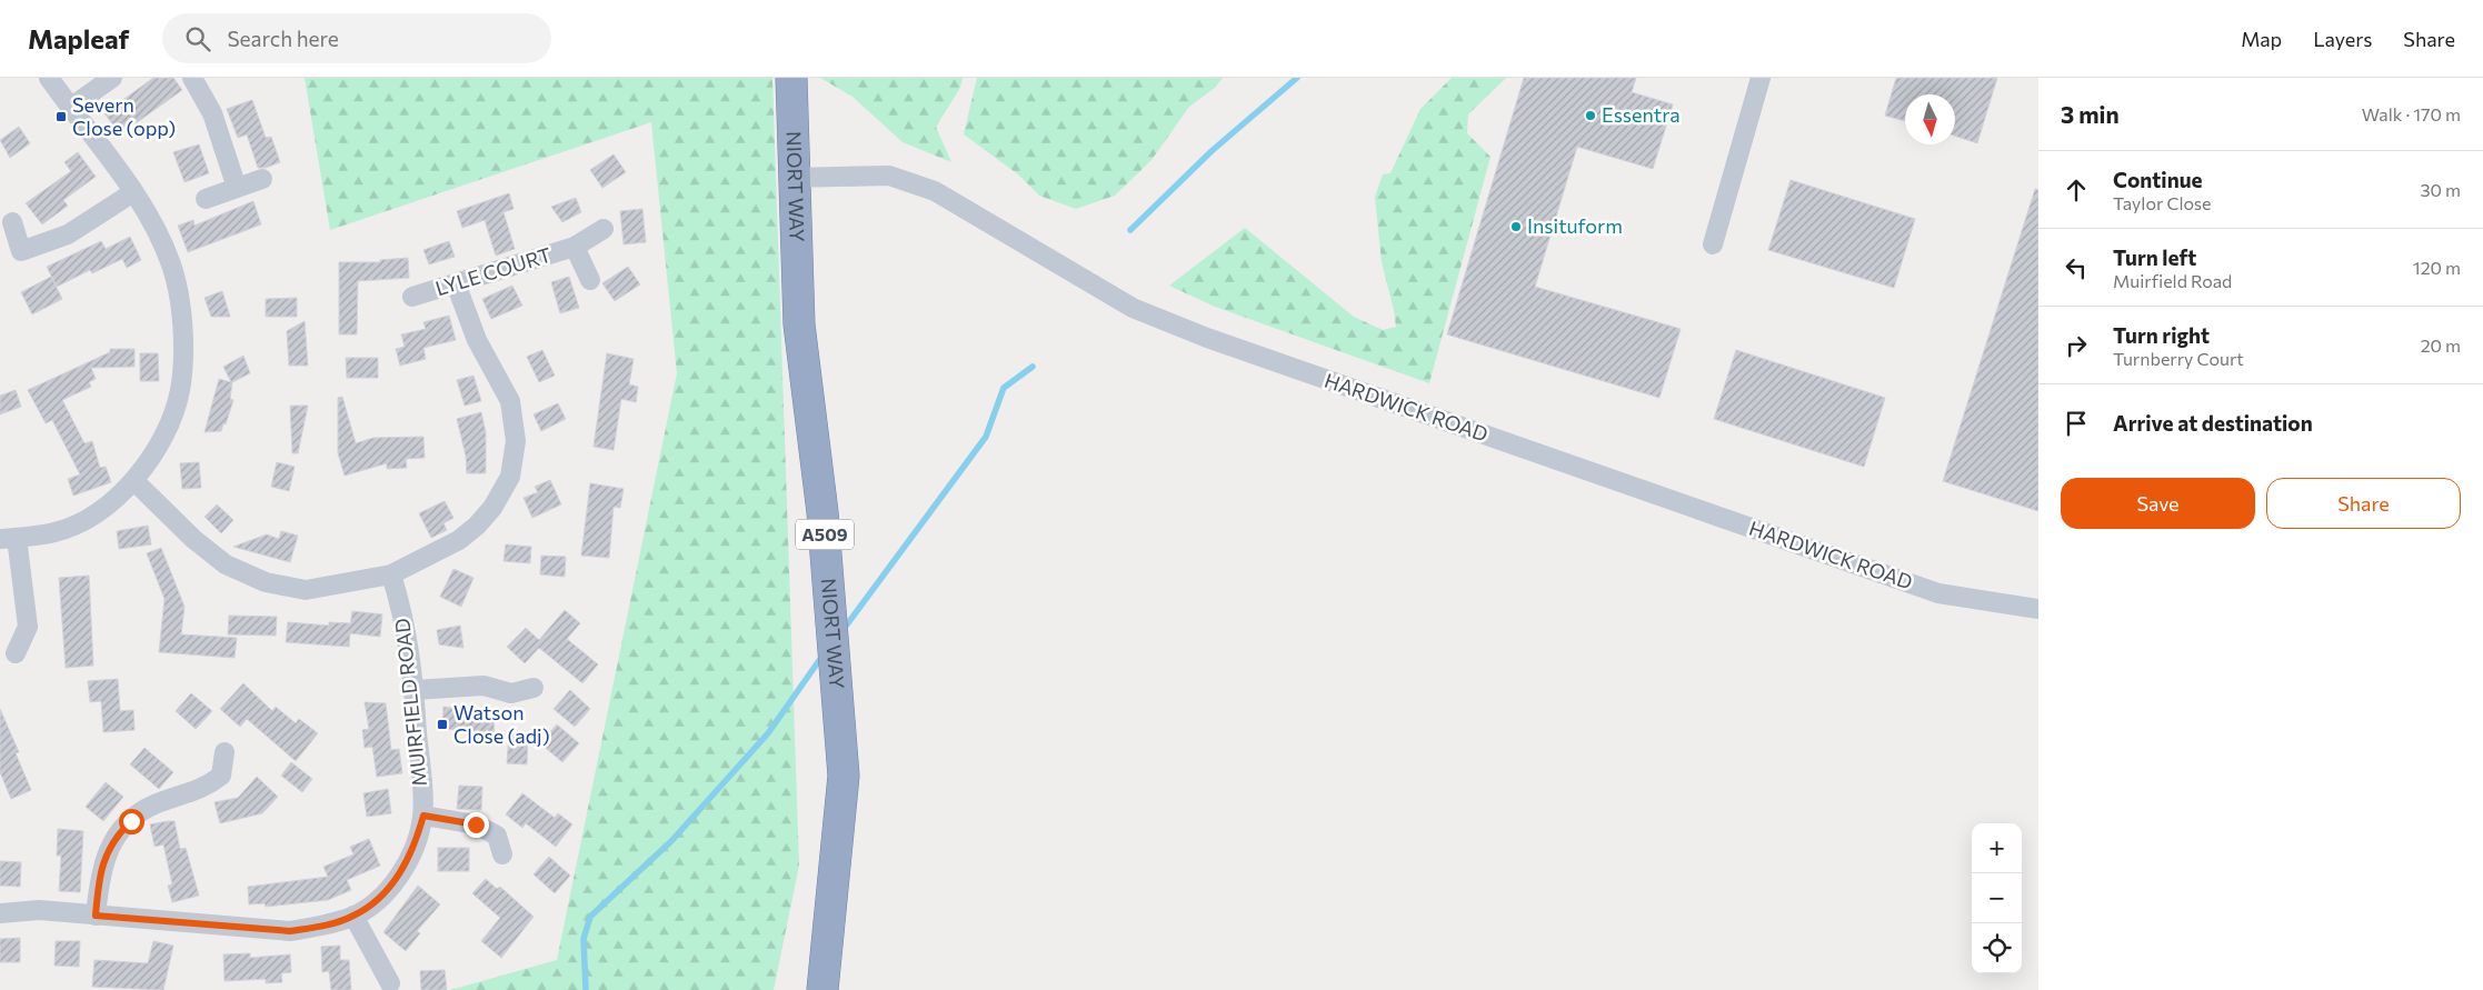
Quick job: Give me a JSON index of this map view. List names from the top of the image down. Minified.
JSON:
{"streets":{"highway":["NIORT WAY","A509"],"street":["LYLE COURT","HARDWICK ROAD","MUIRFIELD ROAD"]},"crossings":[["NIORT WAY","HARDWICK ROAD"]],"places":{"other":["Essentra","Insituform"],"transit":["Severn Close (opp)","Watson Close (adj)"]},"north":"bottom","page":{"header":"Mapleaf","search":"Search here","nav":["Map","Layers","Share"],"heading":["3 min","Walk · 170 m"],"list":[["Continue","Taylor Close","30 m"],["Turn left","Muirfield Road","120 m"],["Turn right","Turnberry Court","20 m"],"Arrive at destination"],"buttons":["Save","Share"],"map_buttons":["+","−"]}}
